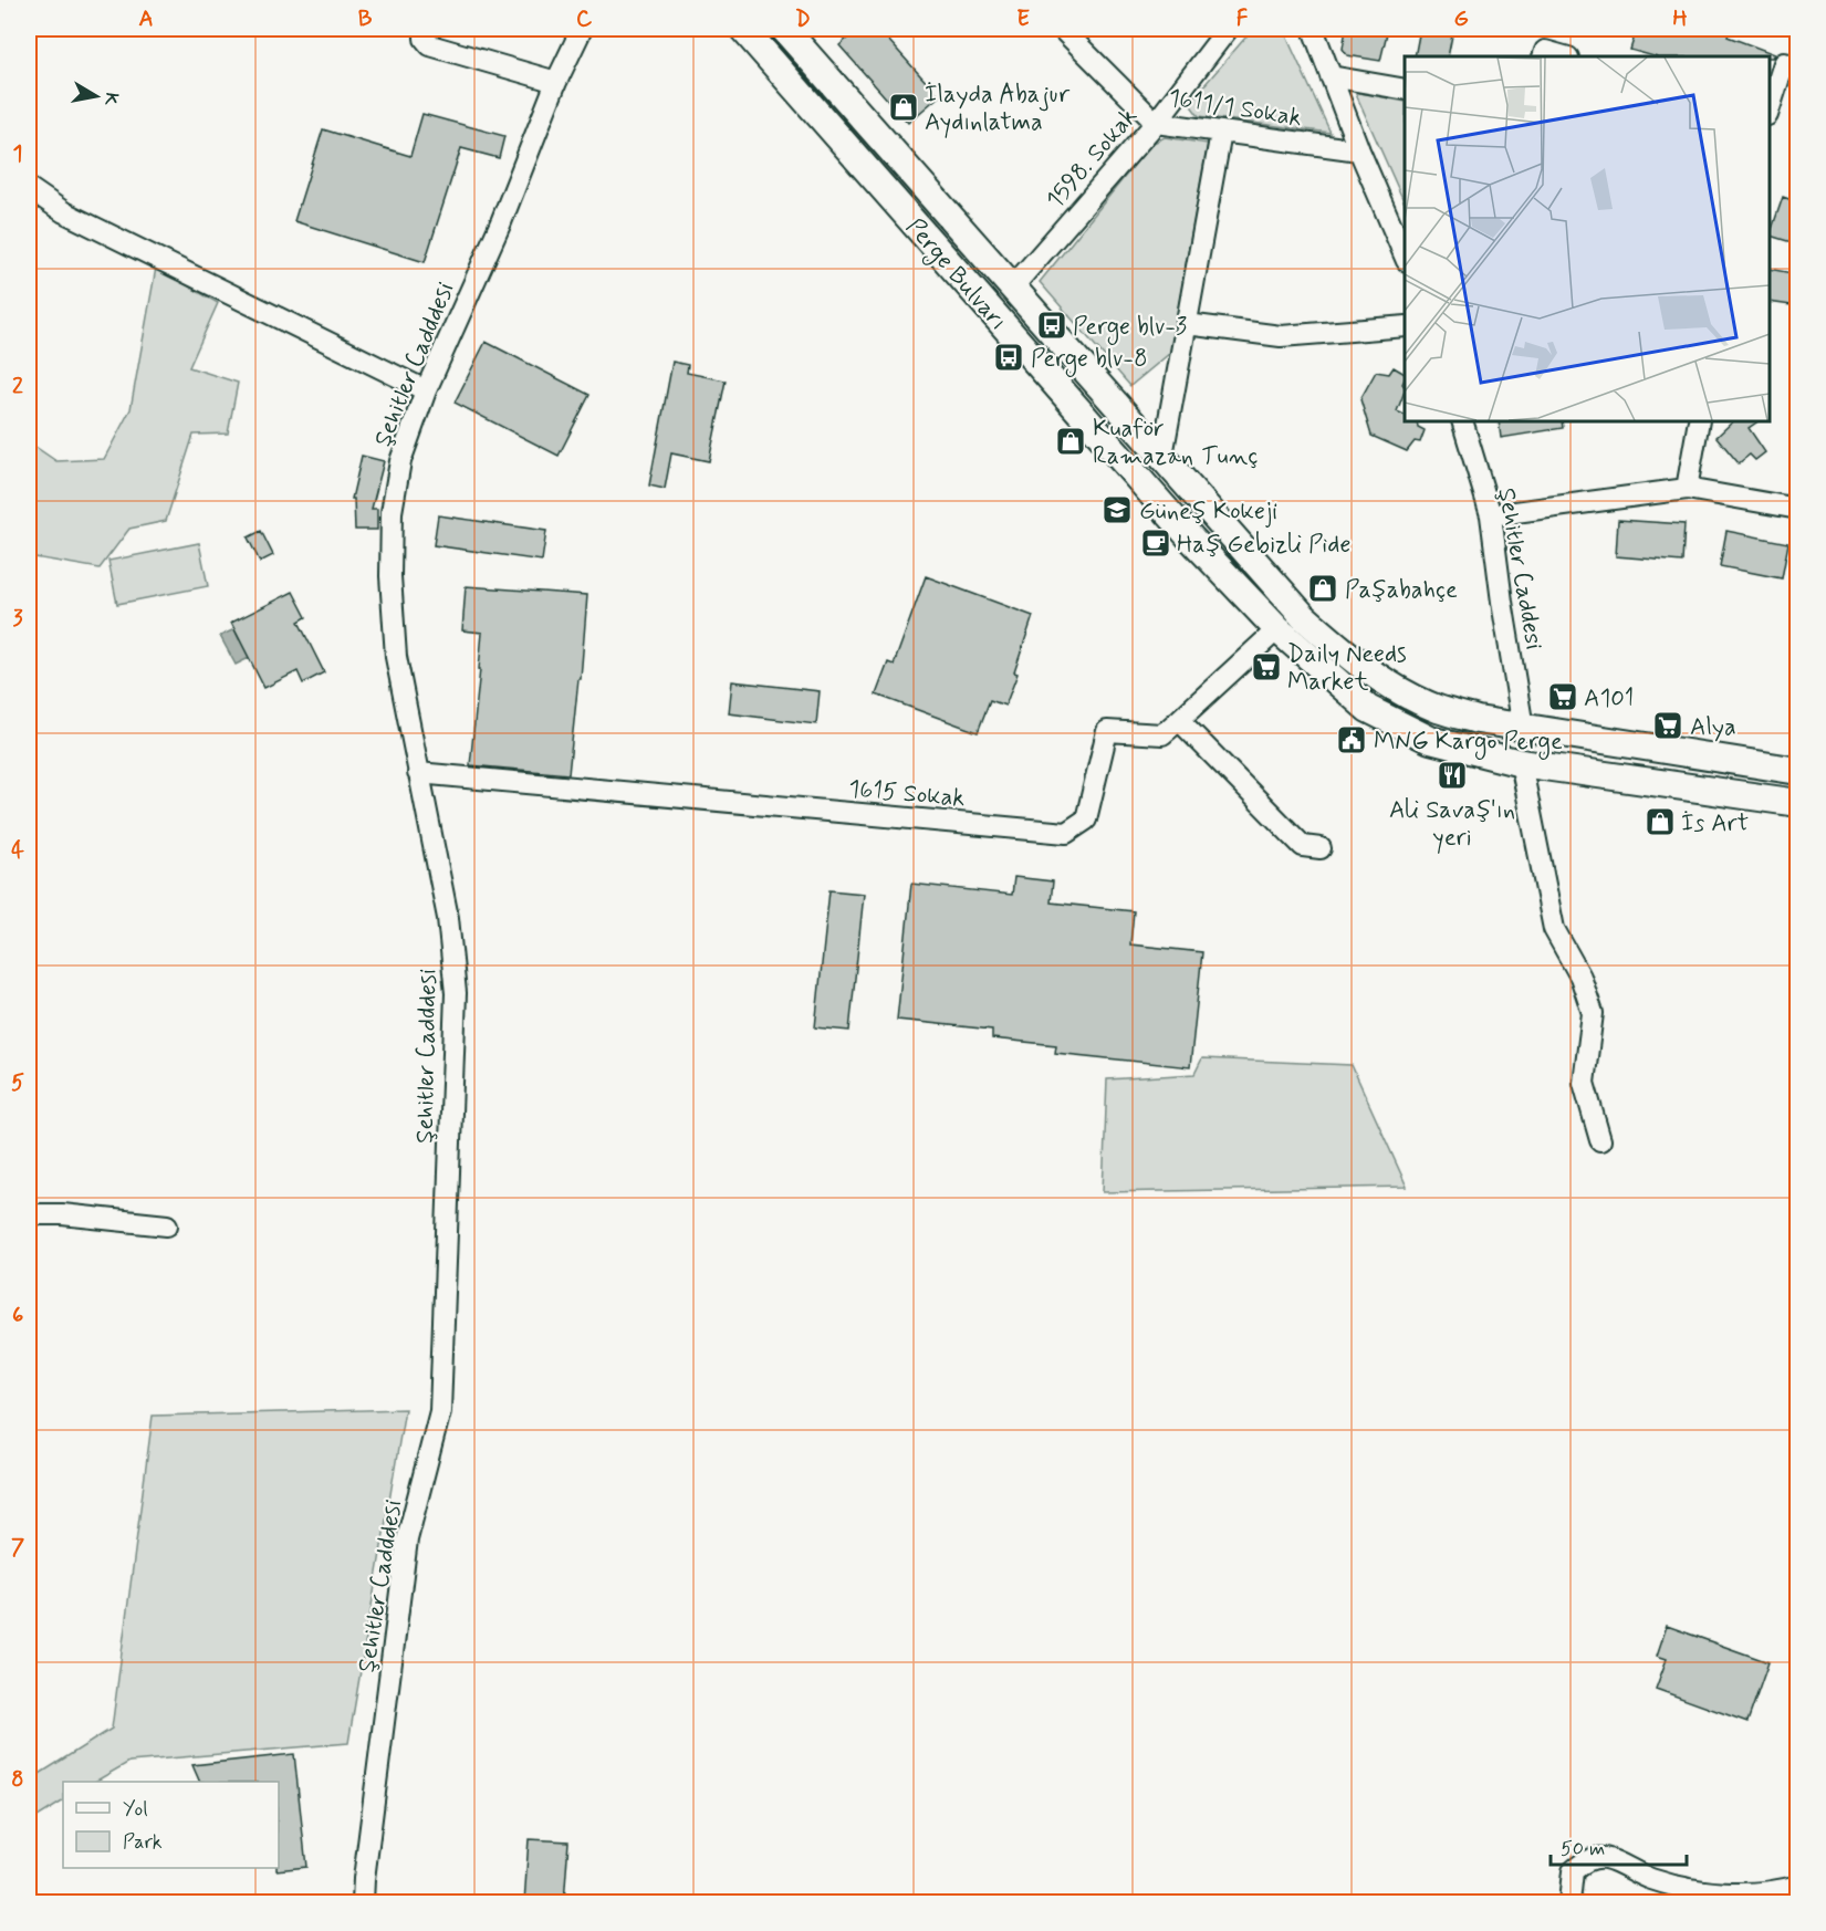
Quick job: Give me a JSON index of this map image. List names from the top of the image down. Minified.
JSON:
{"streets":{"main road":["Perge Bulvarı"],"street":["1611/1 Sokak","1598. Sokak","Şehitler Cadddesi","Şehitler Caddesi","1615 Sokak"]},"crossings":[["1611/1 Sokak","1598. Sokak"],["1598. Sokak","Perge Bulvarı"],["Perge Bulvarı","Şehitler Caddesi"],["Perge Bulvarı","1615 Sokak"],["Şehitler Cadddesi","1615 Sokak"]],"places":{"shop":["İlayda Abajur Aydınlatma","Kuaför Ramazan Tunç","Paşabahçe","İs Art"],"bus stop":["Perge blv-3","Perge blv-8"],"school or university":["Güneş Kokeji"],"cafe":["Haş Gebizli Pide"],"supermarket":["Daily Needs Market","A101","Alya"],"public building":["MNG Kargo Perge"],"restaurant":["Ali Savaş'ın yeri"]},"legend":["Yol","Park"],"scale_bar":"50 m","north":"right","grid":{"columns":["A","B","C","D","E","F","G","H"],"rows":["1","2","3","4","5","6","7","8"]}}
